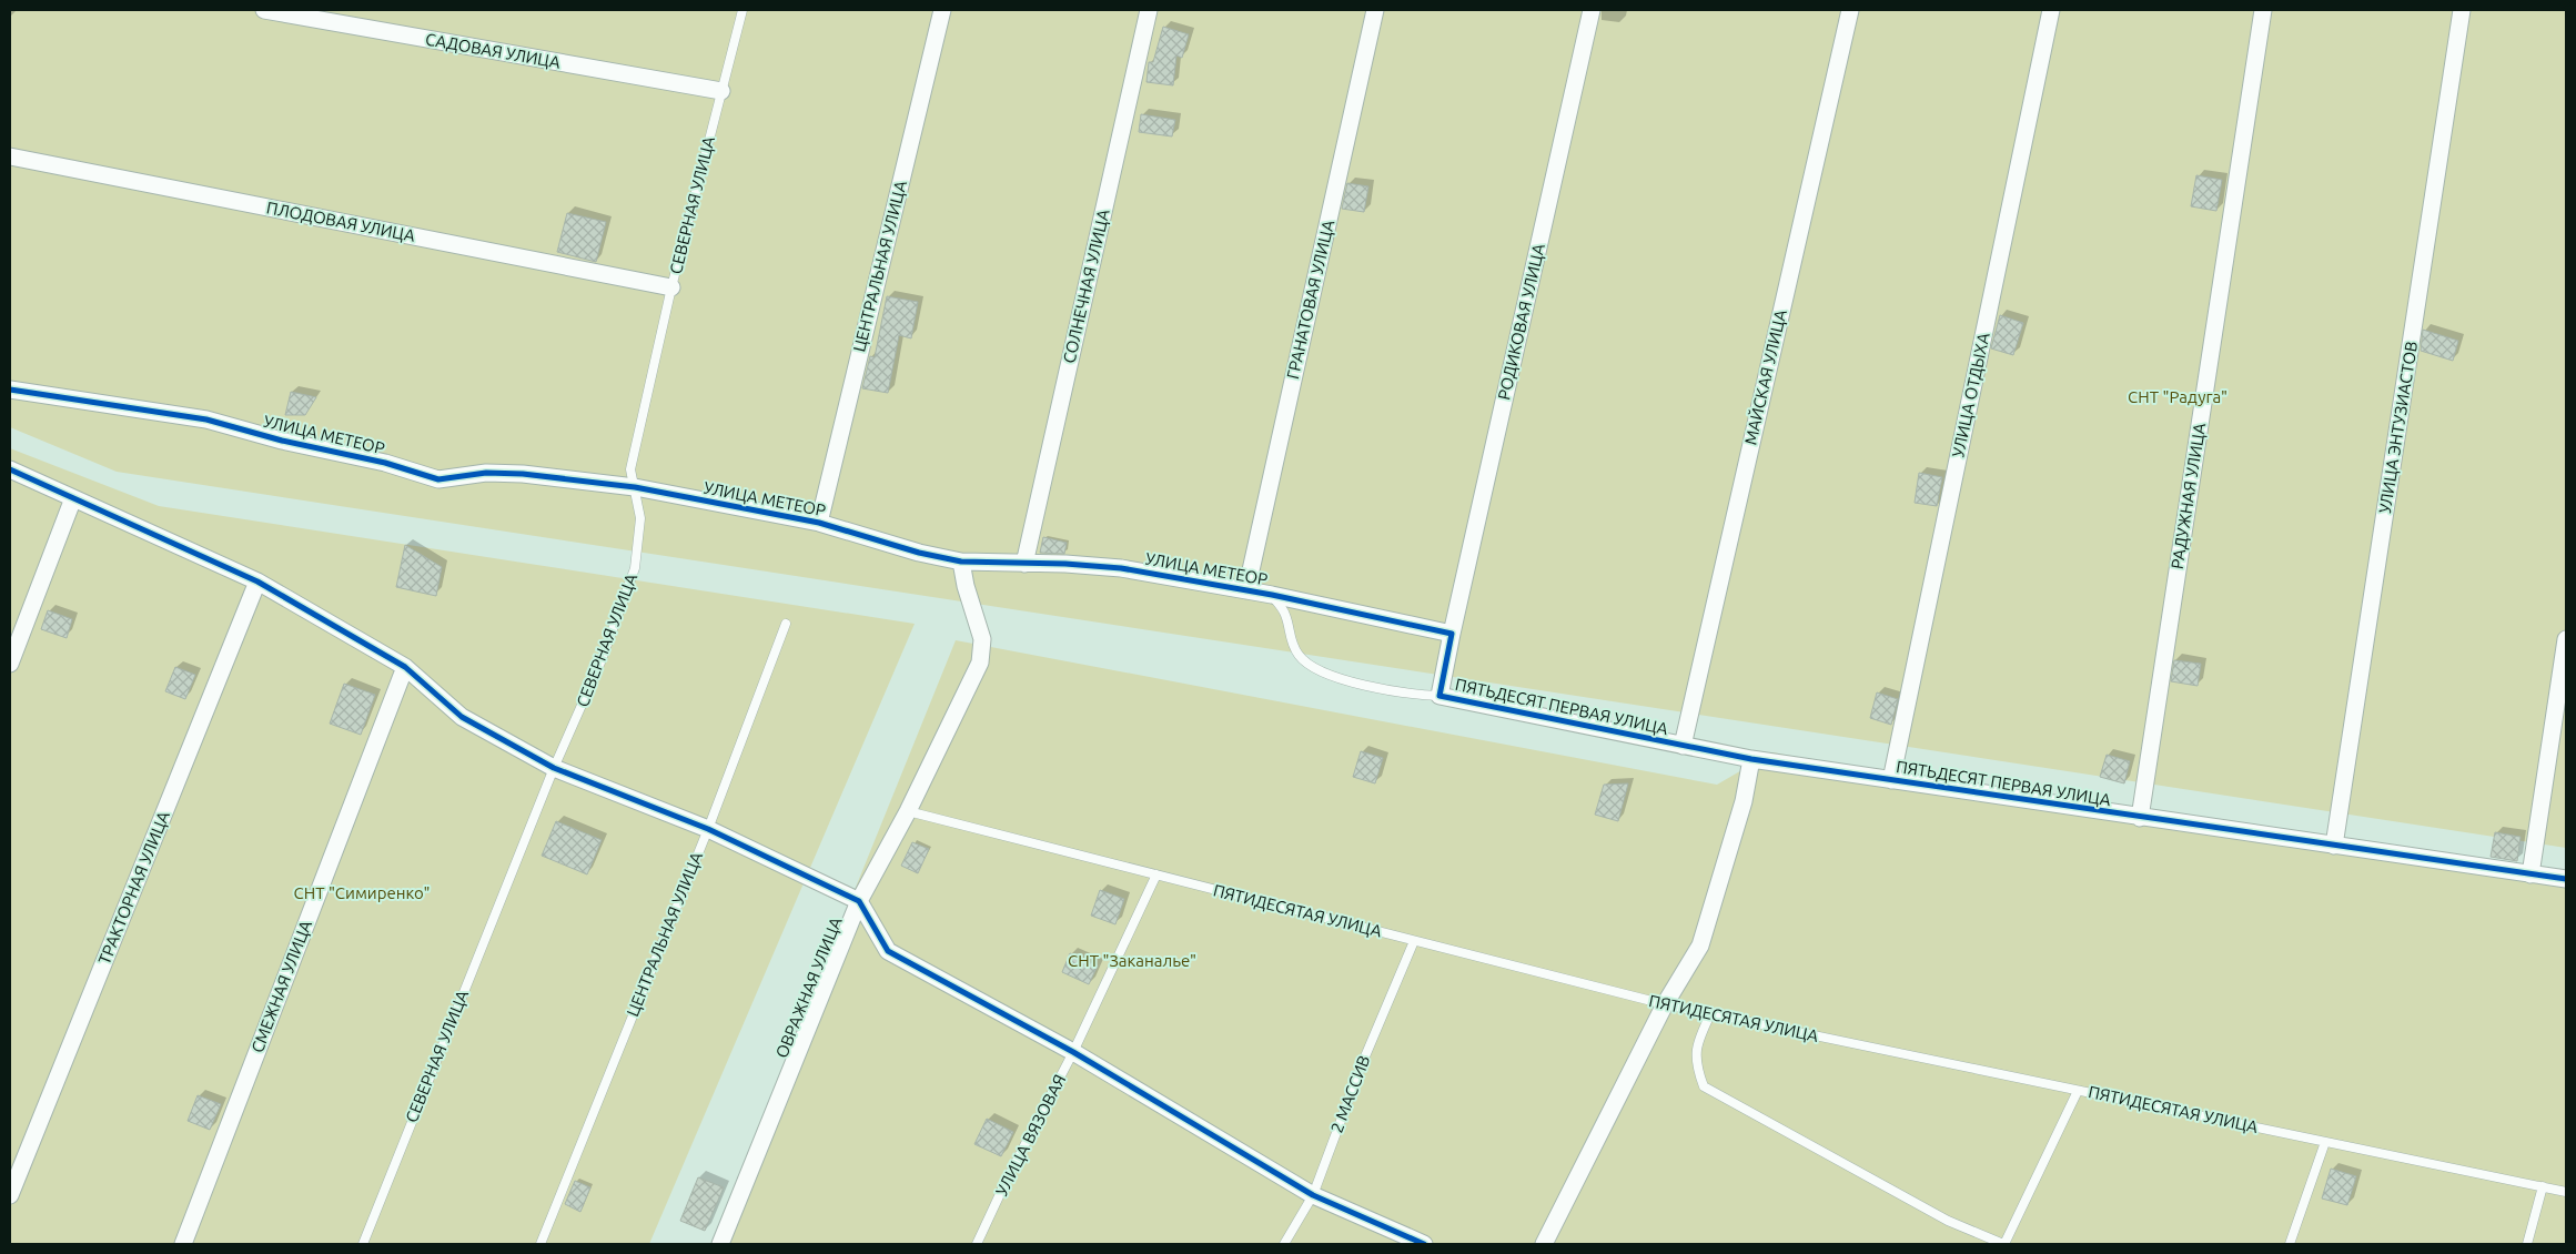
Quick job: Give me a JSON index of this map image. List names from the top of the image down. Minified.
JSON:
{"streets":{"street":["САДОВАЯ УЛИЦА","ПЛОДОВАЯ УЛИЦА","ЦЕНТРАЛЬНАЯ УЛИЦА","СОЛНЕЧНАЯ УЛИЦА","ГРАНАТОВАЯ УЛИЦА","РОДИКОВАЯ УЛИЦА","МАЙСКАЯ УЛИЦА","УЛИЦА ОТДЫХА","УЛИЦА ЭНТУЗИАСТОВ","УЛИЦА МЕТЕОР","РАДУЖНАЯ УЛИЦА","ПЯТЬДЕСЯТ ПЕРВАЯ УЛИЦА","ТРАКТОРНАЯ УЛИЦА","СМЕЖНАЯ УЛИЦА","ОВРАЖНАЯ УЛИЦА"],"lane":["СЕВЕРНАЯ УЛИЦА","ПЯТИДЕСЯТАЯ УЛИЦА","2 МАССИВ","УЛИЦА ВЯЗОВАЯ"]},"crossings":[["САДОВАЯ УЛИЦА","СЕВЕРНАЯ УЛИЦА"],["СЕВЕРНАЯ УЛИЦА","ПЛОДОВАЯ УЛИЦА"],["СЕВЕРНАЯ УЛИЦА","УЛИЦА МЕТЕОР"],["ЦЕНТРАЛЬНАЯ УЛИЦА","УЛИЦА МЕТЕОР"],["СОЛНЕЧНАЯ УЛИЦА","УЛИЦА МЕТЕОР"],["ГРАНАТОВАЯ УЛИЦА","УЛИЦА МЕТЕОР"],["РОДИКОВАЯ УЛИЦА","УЛИЦА МЕТЕОР"],["МАЙСКАЯ УЛИЦА","ПЯТЬДЕСЯТ ПЕРВАЯ УЛИЦА"],["УЛИЦА ОТДЫХА","ПЯТЬДЕСЯТ ПЕРВАЯ УЛИЦА"],["УЛИЦА ЭНТУЗИАСТОВ","ПЯТЬДЕСЯТ ПЕРВАЯ УЛИЦА"],["УЛИЦА МЕТЕОР","ОВРАЖНАЯ УЛИЦА"],["РАДУЖНАЯ УЛИЦА","ПЯТЬДЕСЯТ ПЕРВАЯ УЛИЦА"],["ПЯТИДЕСЯТАЯ УЛИЦА","ОВРАЖНАЯ УЛИЦА"],["ПЯТИДЕСЯТАЯ УЛИЦА","2 МАССИВ"],["ПЯТИДЕСЯТАЯ УЛИЦА","УЛИЦА ВЯЗОВАЯ"]],"parks":["СНТ \"Радуга\"","СНТ \"Симиренко\"","СНТ \"Заканалье\""]}
